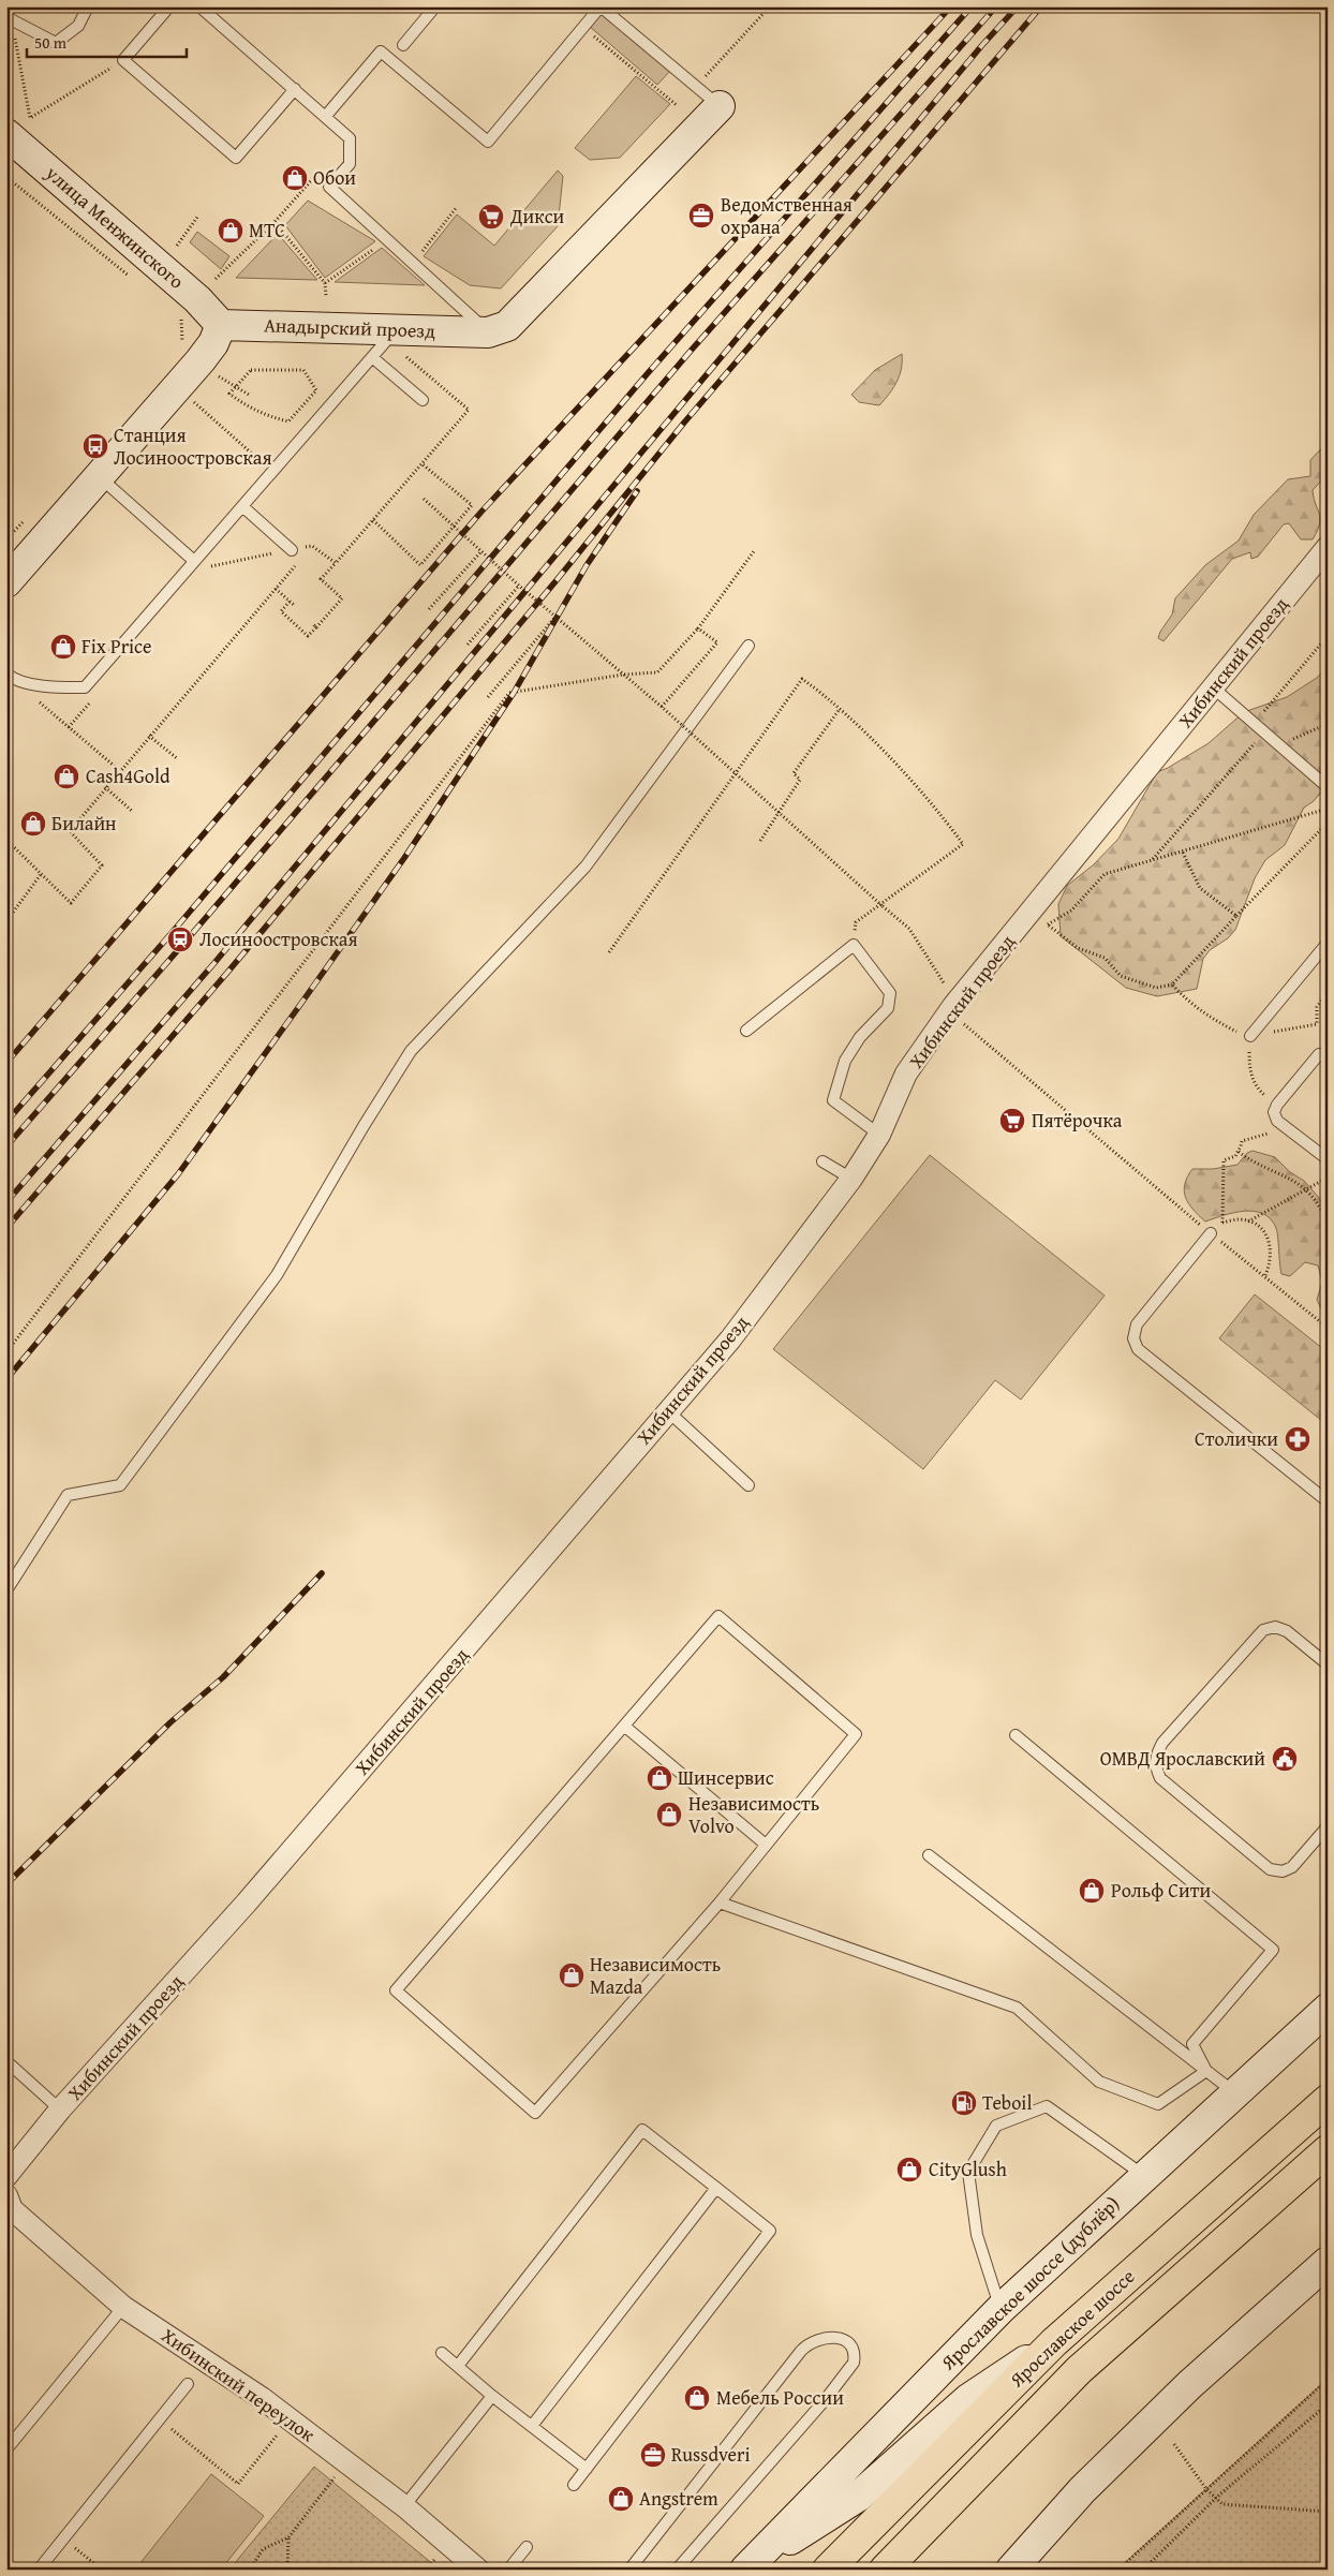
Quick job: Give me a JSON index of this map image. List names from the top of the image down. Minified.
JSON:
{"streets":{"main road":["Ярославское шоссе"],"street":["улица Менжинского","Анадырский проезд","Хибинский проезд","Ярославское шоссе (дублёр)","Хибинский переулок"]},"crossings":[["улица Менжинского","Анадырский проезд"]],"places":{"shop":["Обои","МТС","Fix Price","Cash4Gold","Билайн","Шинсервис","Независимость Volvo","Рольф Сити","Независимость Mazda","CityGlush","Мебель России","Angstrem"],"office":["Ведомственная охрана","Russdveri"],"supermarket":["Дикси","Пятёрочка"],"bus stop":["Станция Лосиноостровская"],"station":["Лосиноостровская"],"pharmacy":["Столички"],"public building":["ОМВД Ярославский"],"fuel station":["Teboil"]},"scale_bar":"50 m"}
